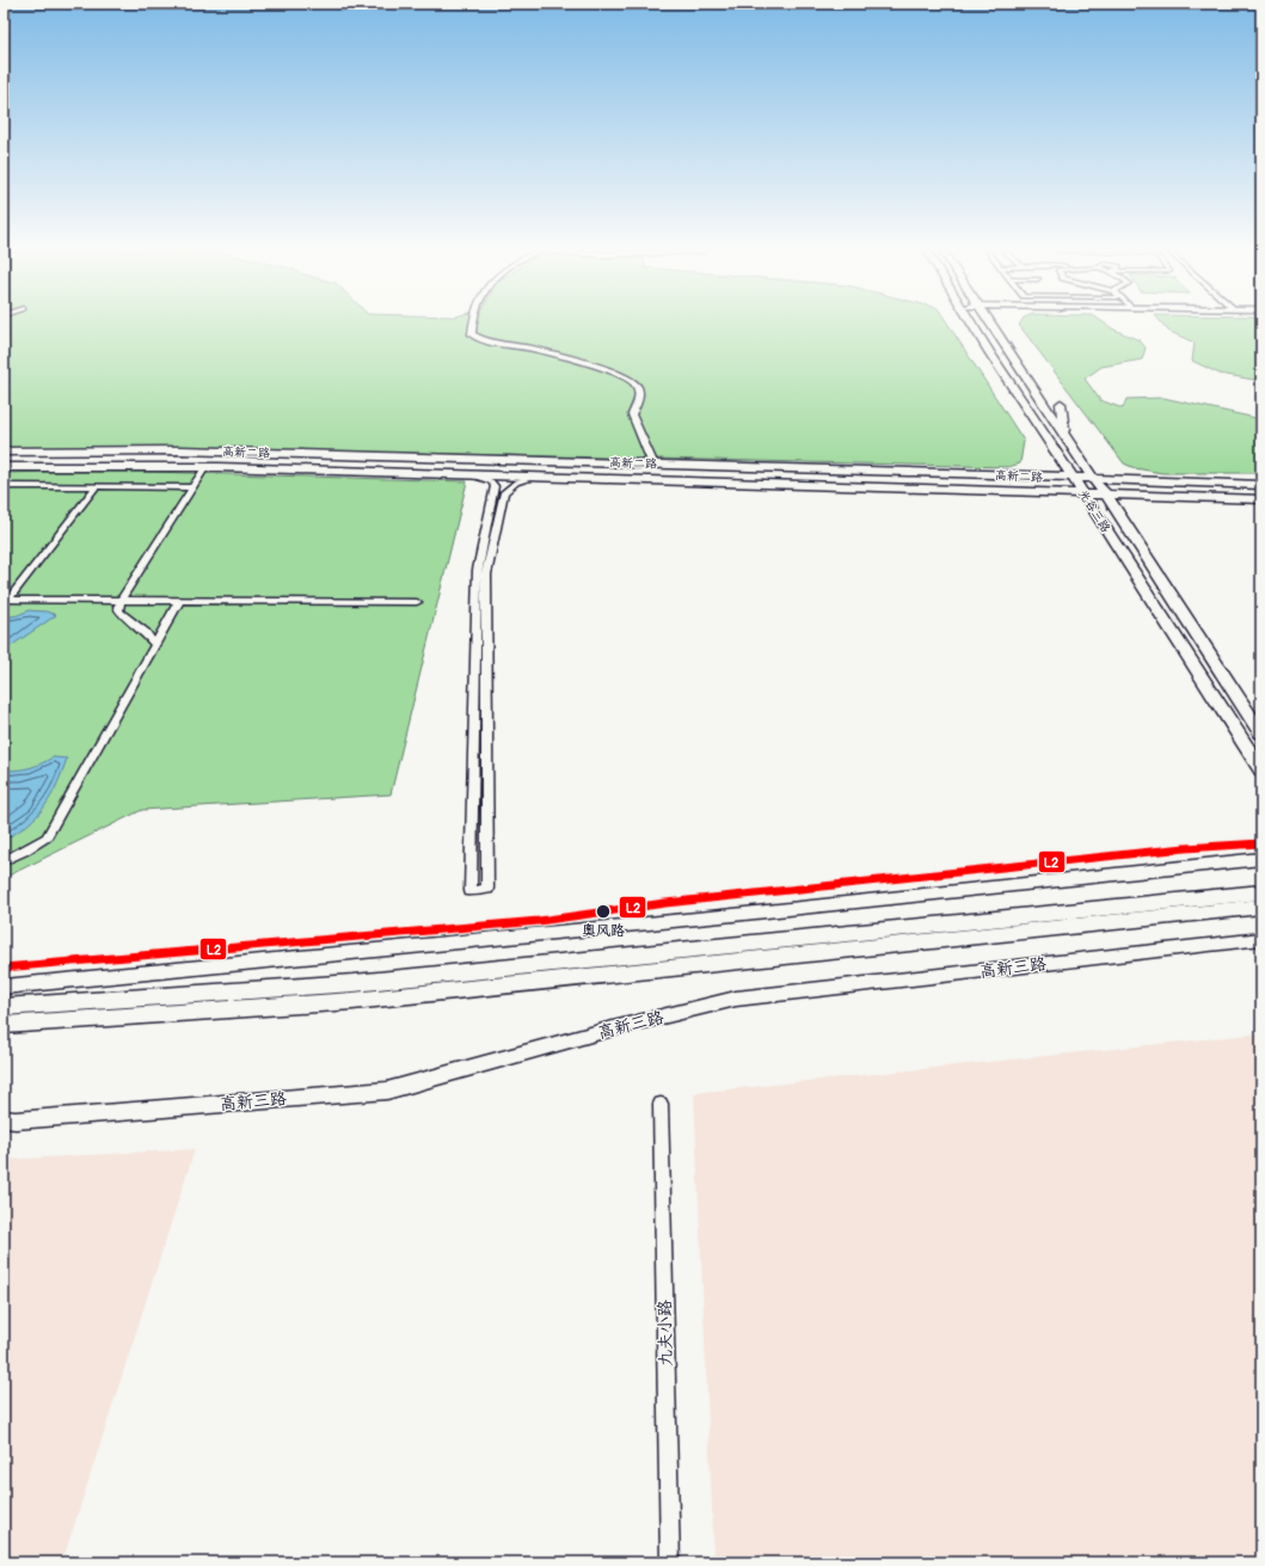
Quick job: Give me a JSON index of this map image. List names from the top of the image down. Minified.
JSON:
{"streets":{"main road":["高新二路","光谷三路","高新三路"],"street":["九夫小路"]},"crossings":[["高新二路","光谷三路"]],"places":["奥风路"],"lines":["transit line L2"]}
